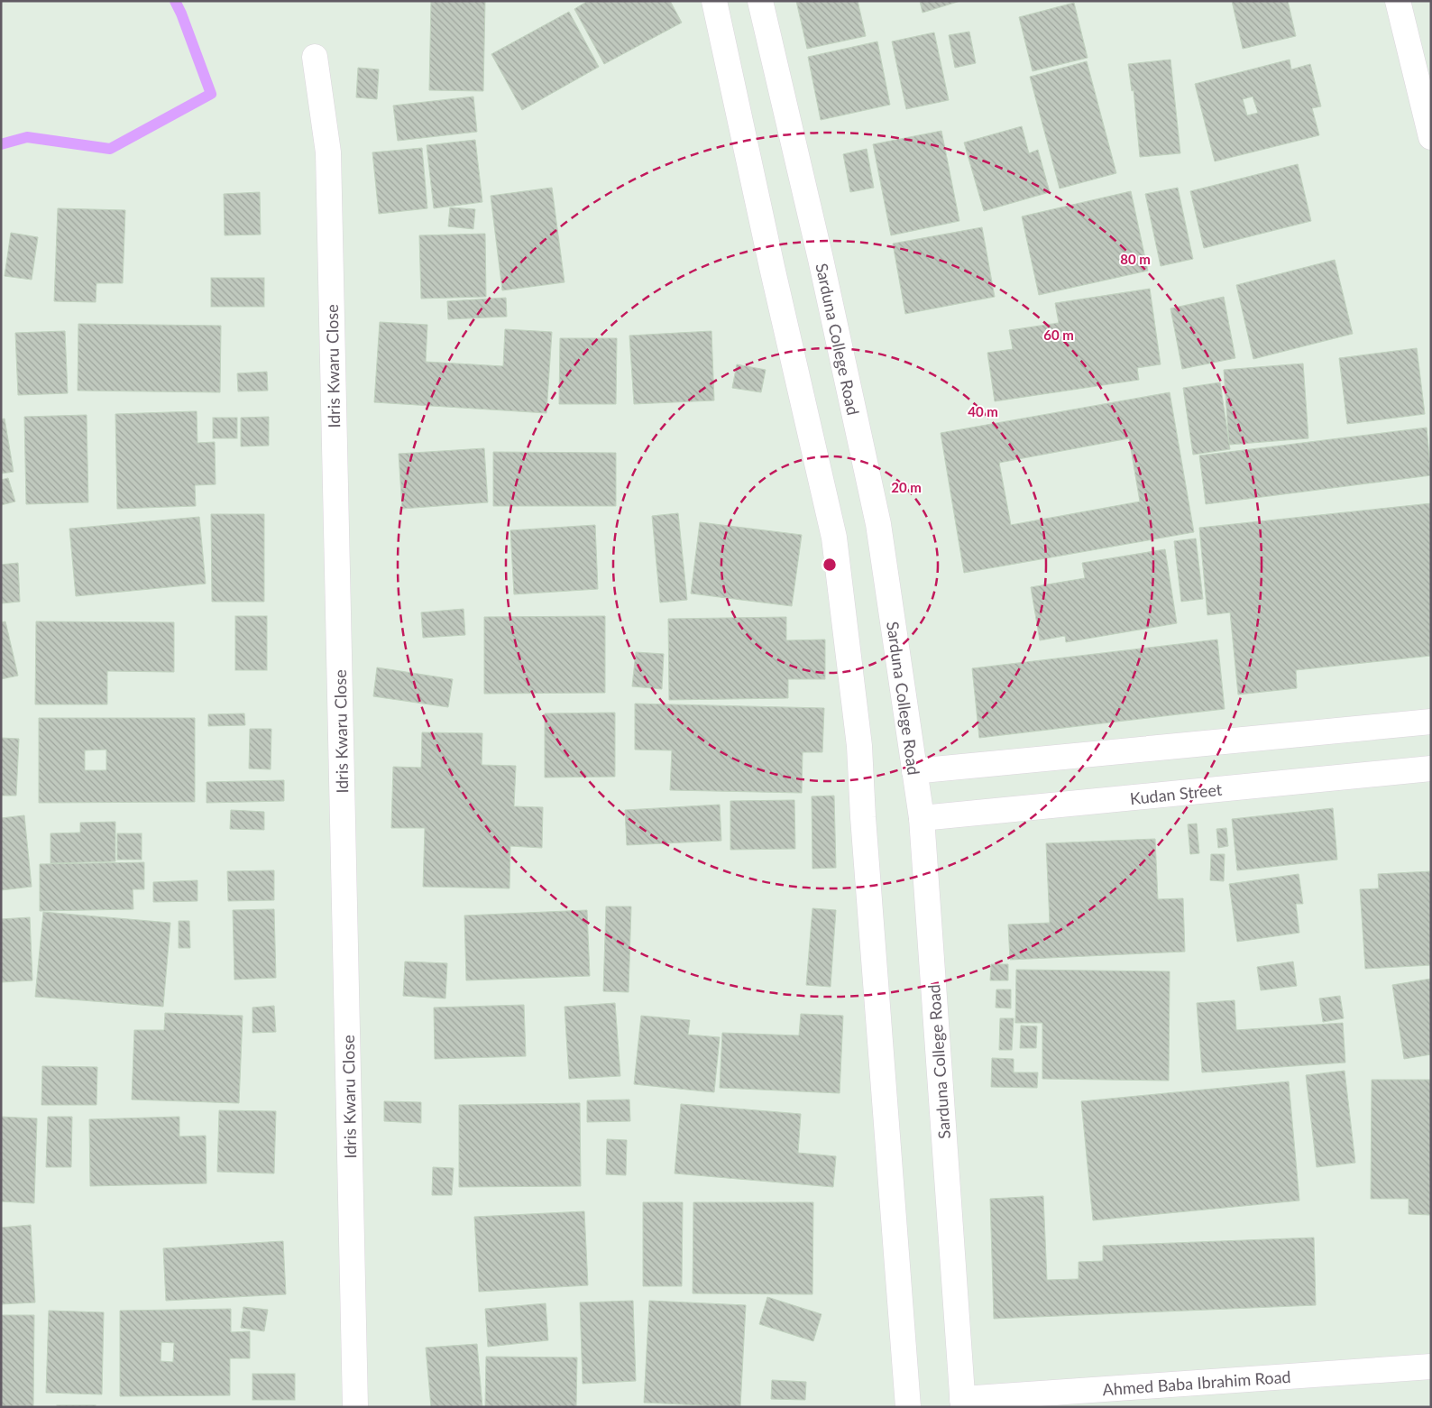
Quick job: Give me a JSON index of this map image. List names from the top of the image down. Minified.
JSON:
{"streets":{"street":["Sarduna College Road","Idris Kwaru Close","Kudan Street","Ahmed Baba Ibrahim Road"]},"crossings":[["Sarduna College Road","Kudan Street"],["Sarduna College Road","Ahmed Baba Ibrahim Road"]],"rings":["80 m","60 m","40 m","20 m"]}
